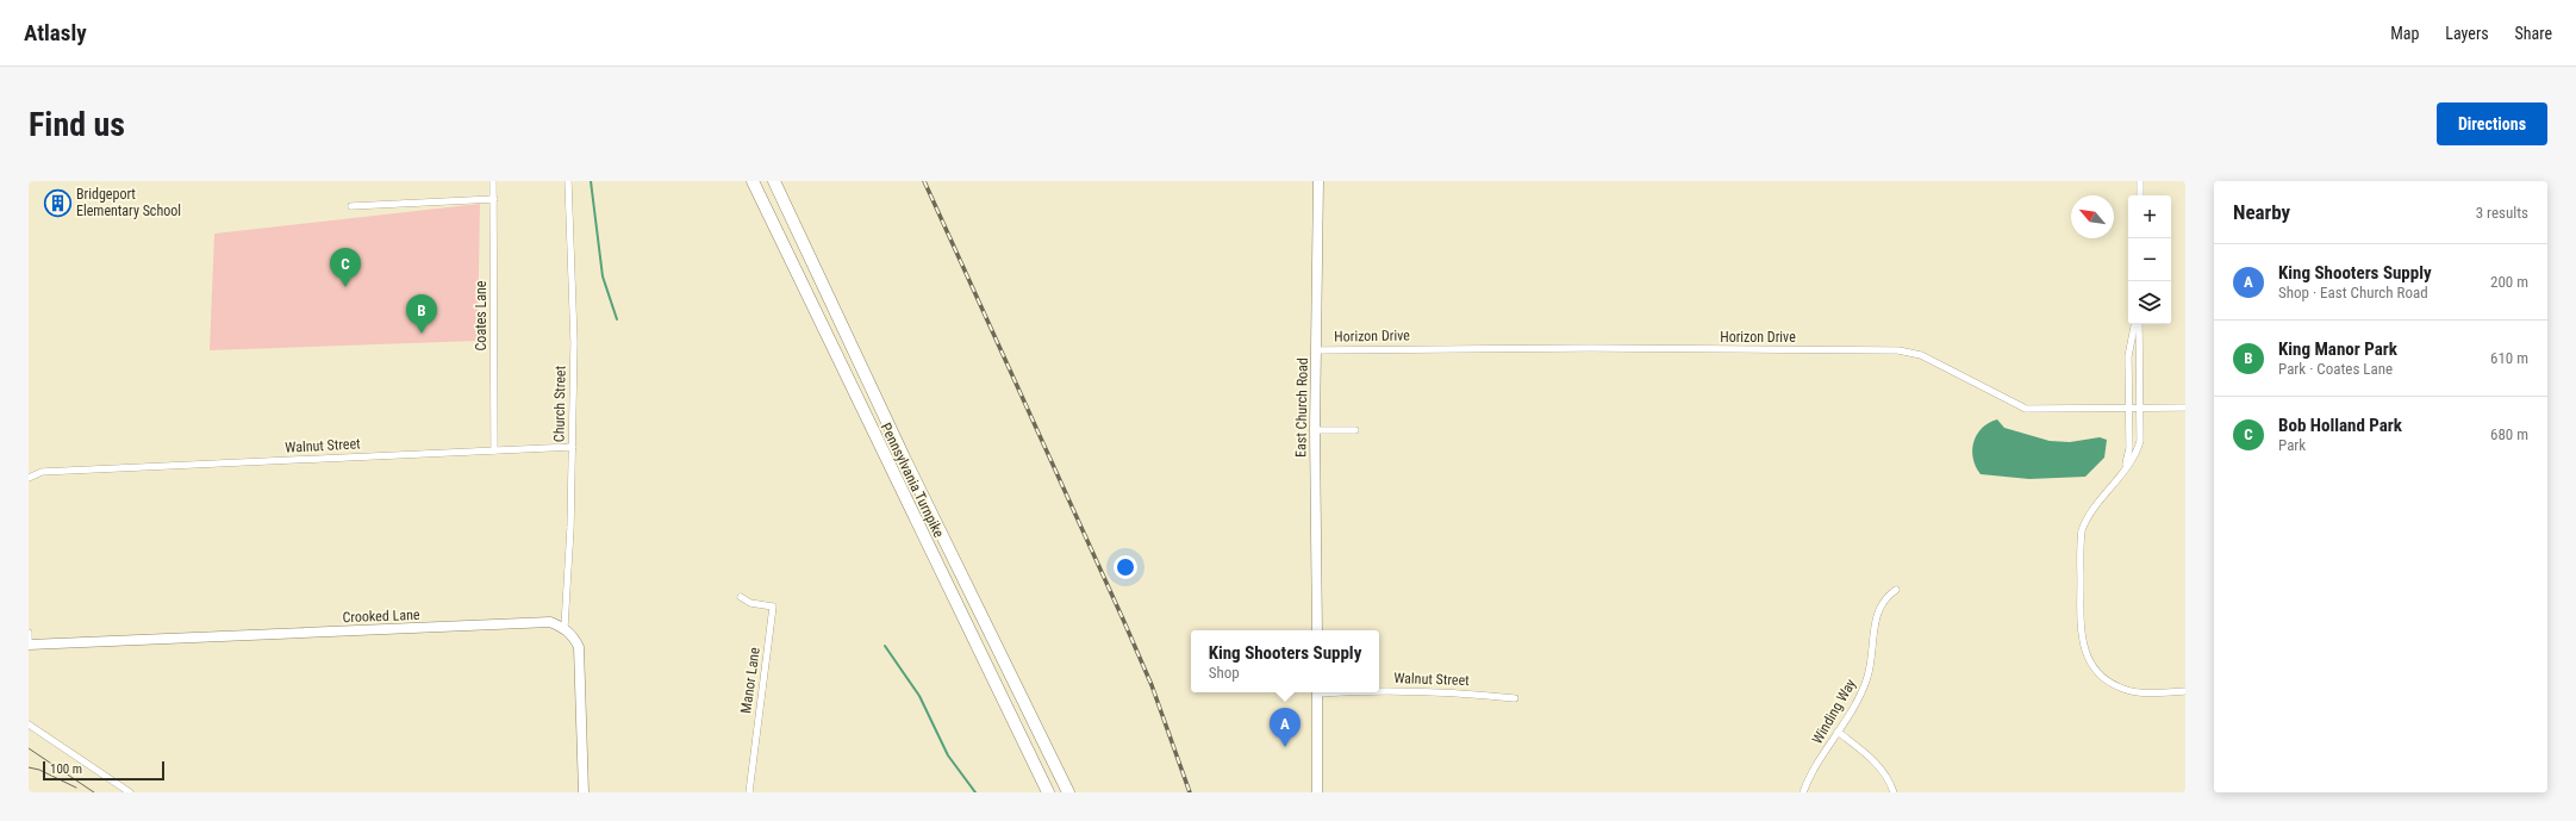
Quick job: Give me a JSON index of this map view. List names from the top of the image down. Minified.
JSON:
{"streets":{"highway":["Pennsylvania Turnpike"],"street":["Coates Lane","Horizon Drive","Church Street","East Church Road","Walnut Street","Crooked Lane","Manor Lane","Winding Way"]},"crossings":[["Coates Lane","Walnut Street"],["Horizon Drive","East Church Road"],["Church Street","Walnut Street"],["Church Street","Crooked Lane"]],"places":{"building":["Bridgeport Elementary School"]},"scale_bar":"100 m","north":"top left","page":{"header":"Atlasly","nav":["Map","Layers","Share"],"buttons":"Directions","title":"Find us","heading":["Nearby","3 results"],"map_buttons":["+","−"],"list":[{"mark":"A","name":"King Shooters Supply","note":"Shop · East Church Road","value":"200 m"},{"mark":"B","name":"King Manor Park","note":"Park · Coates Lane","value":"610 m"},{"mark":"C","name":"Bob Holland Park","note":"Park","value":"680 m"}],"pins":["C","B","A"],"popup":["King Shooters Supply","Shop"],"scale":"100 m"}}
